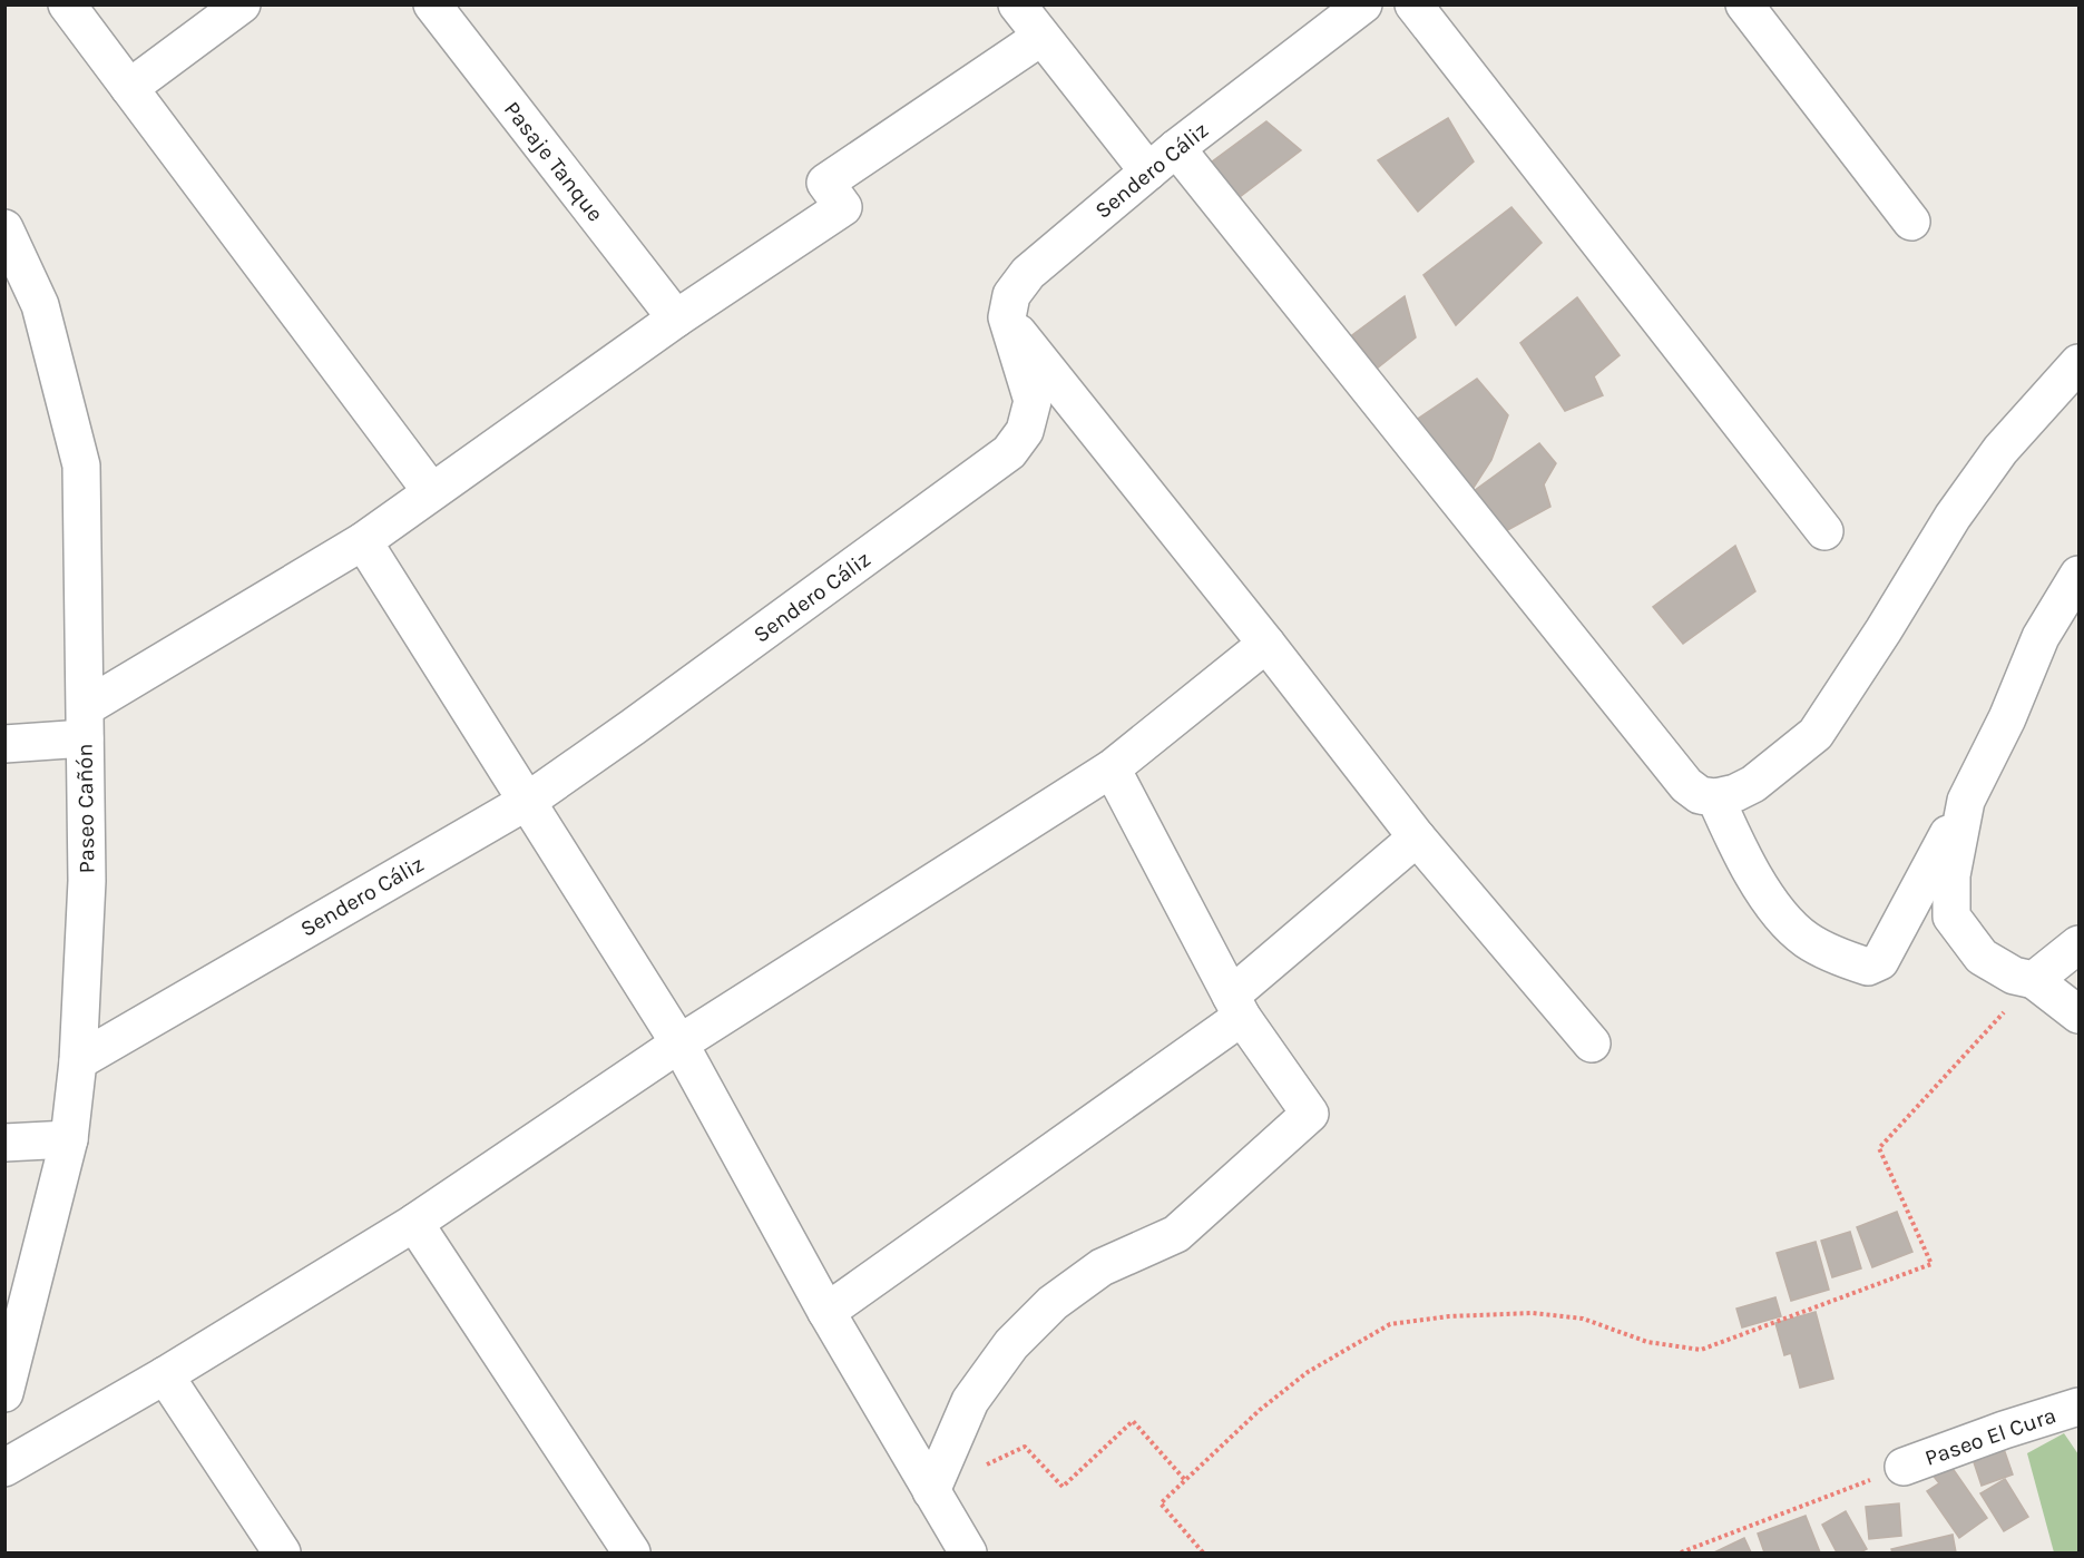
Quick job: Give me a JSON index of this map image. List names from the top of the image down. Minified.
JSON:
{"streets":{"street":["Pasaje Tanque","Sendero Cáliz","Paseo Cañón","Paseo El Cura"]},"crossings":[["Sendero Cáliz","Paseo Cañón"]]}
